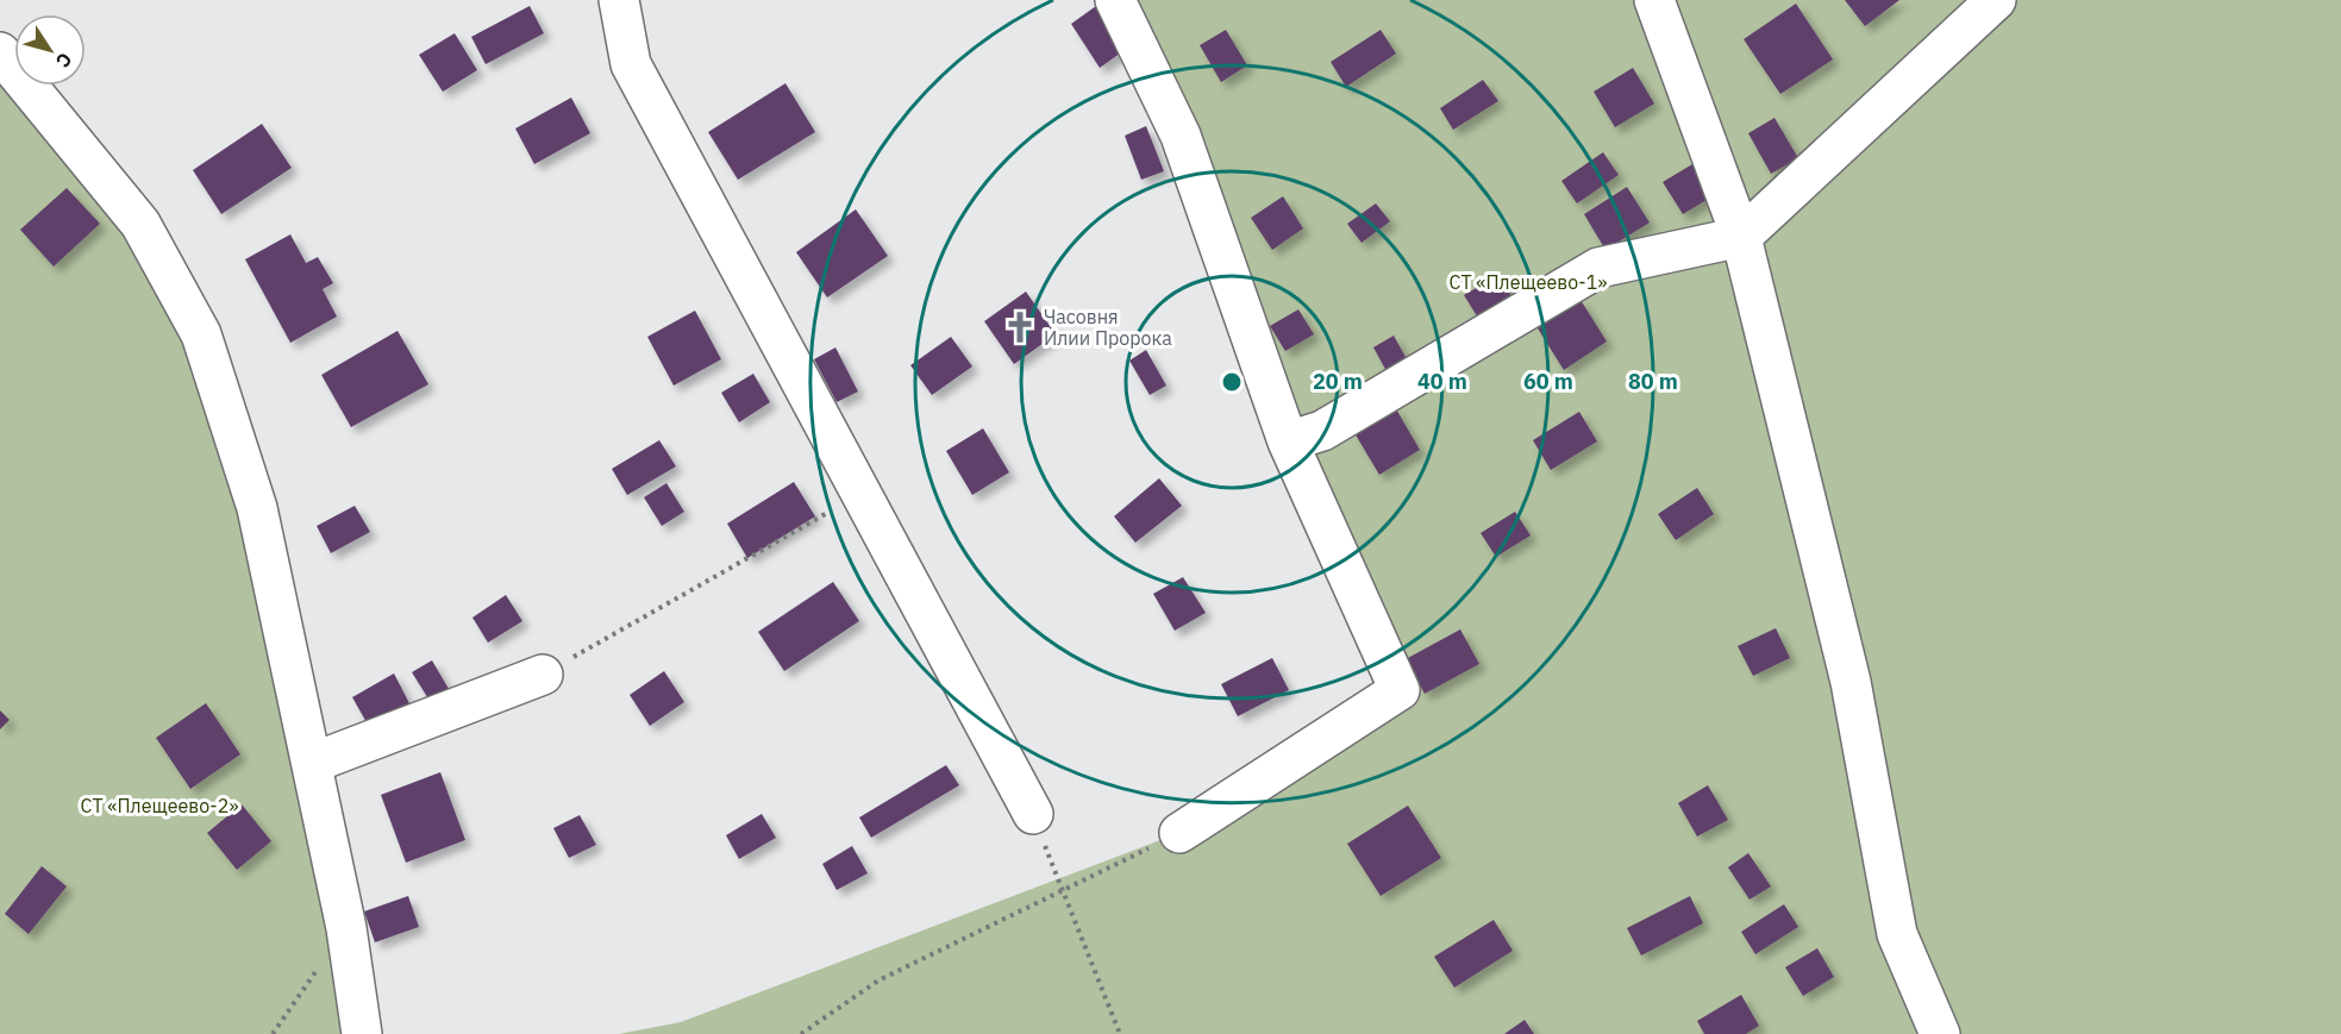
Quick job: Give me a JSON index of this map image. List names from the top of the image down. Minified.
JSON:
{"parks":["СТ «Плещеево-1»","СТ «Плещеево-2»"],"places":{"church":["Часовня Илии Пророка"]},"north":"bottom right","rings":["20 m","40 m","60 m","80 m"]}
